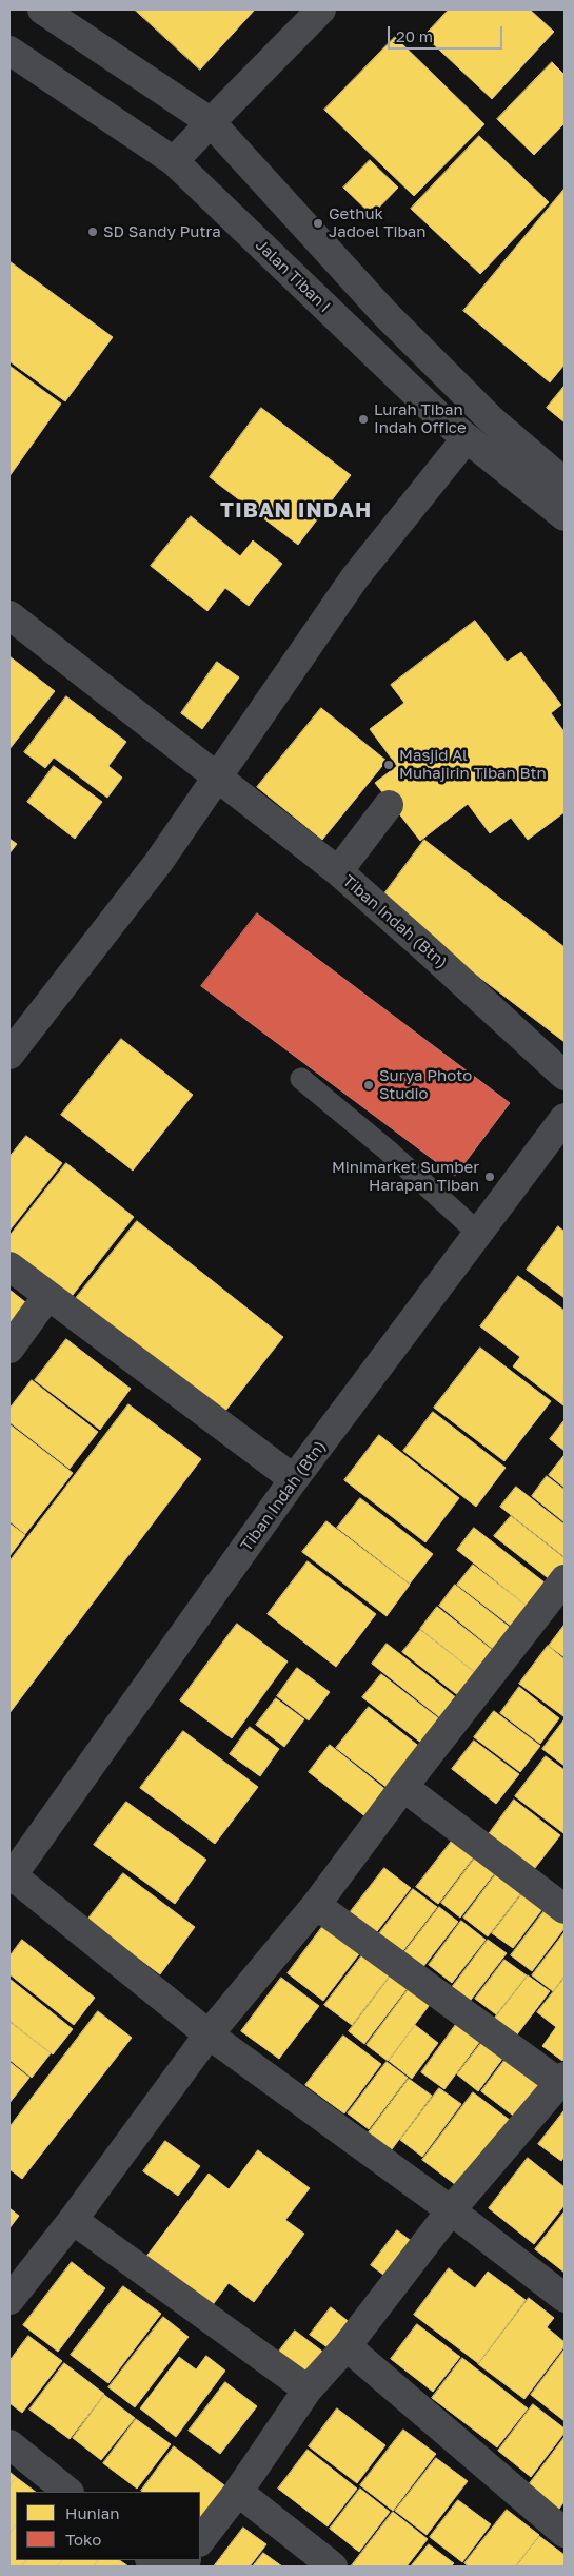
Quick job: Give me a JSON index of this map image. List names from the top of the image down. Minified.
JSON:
{"streets":{"street":["Jalan Tiban I","Tiban Indah (Btn)"]},"districts":["TIBAN INDAH"],"places":["Gethuk Jadoel Tiban","SD Sandy Putra","Lurah Tiban Indah Office","Masjid Al Muhajirin Tiban Btn","Surya Photo Studio","Minimarket Sumber Harapan Tiban"],"legend":["Hunian","Toko"],"scale_bar":"20 m"}
